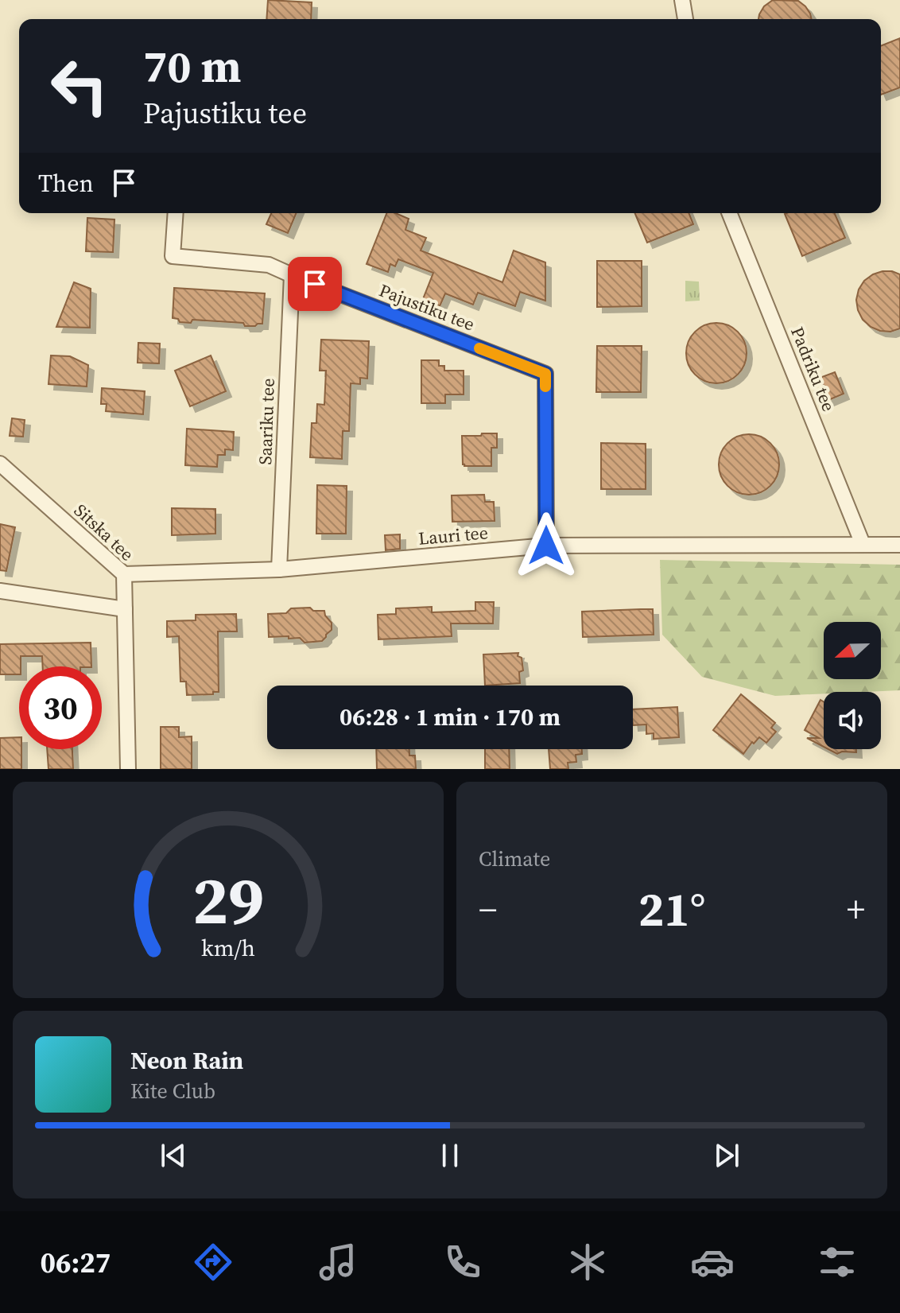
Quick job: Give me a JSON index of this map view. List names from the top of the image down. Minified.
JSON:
{"streets":{"street":["Pajustiku tee","Padriku tee","Saariku tee","Sitska tee","Lauri tee"]},"crossings":[["Pajustiku tee","Saariku tee"],["Pajustiku tee","Lauri tee"],["Padriku tee","Lauri tee"],["Saariku tee","Lauri tee"],["Sitska tee","Lauri tee"]],"north":"left","page":{"turn":["70 m","Pajustiku tee"],"then":"Then","limit":"30","trip":"06:28 · 1 min · 170 m","tile":"Climate","heat":["−","21°","+"],"song":["Neon Rain","Kite Club"],"tabs":"06:27","gauge":["29","km/h"]}}
